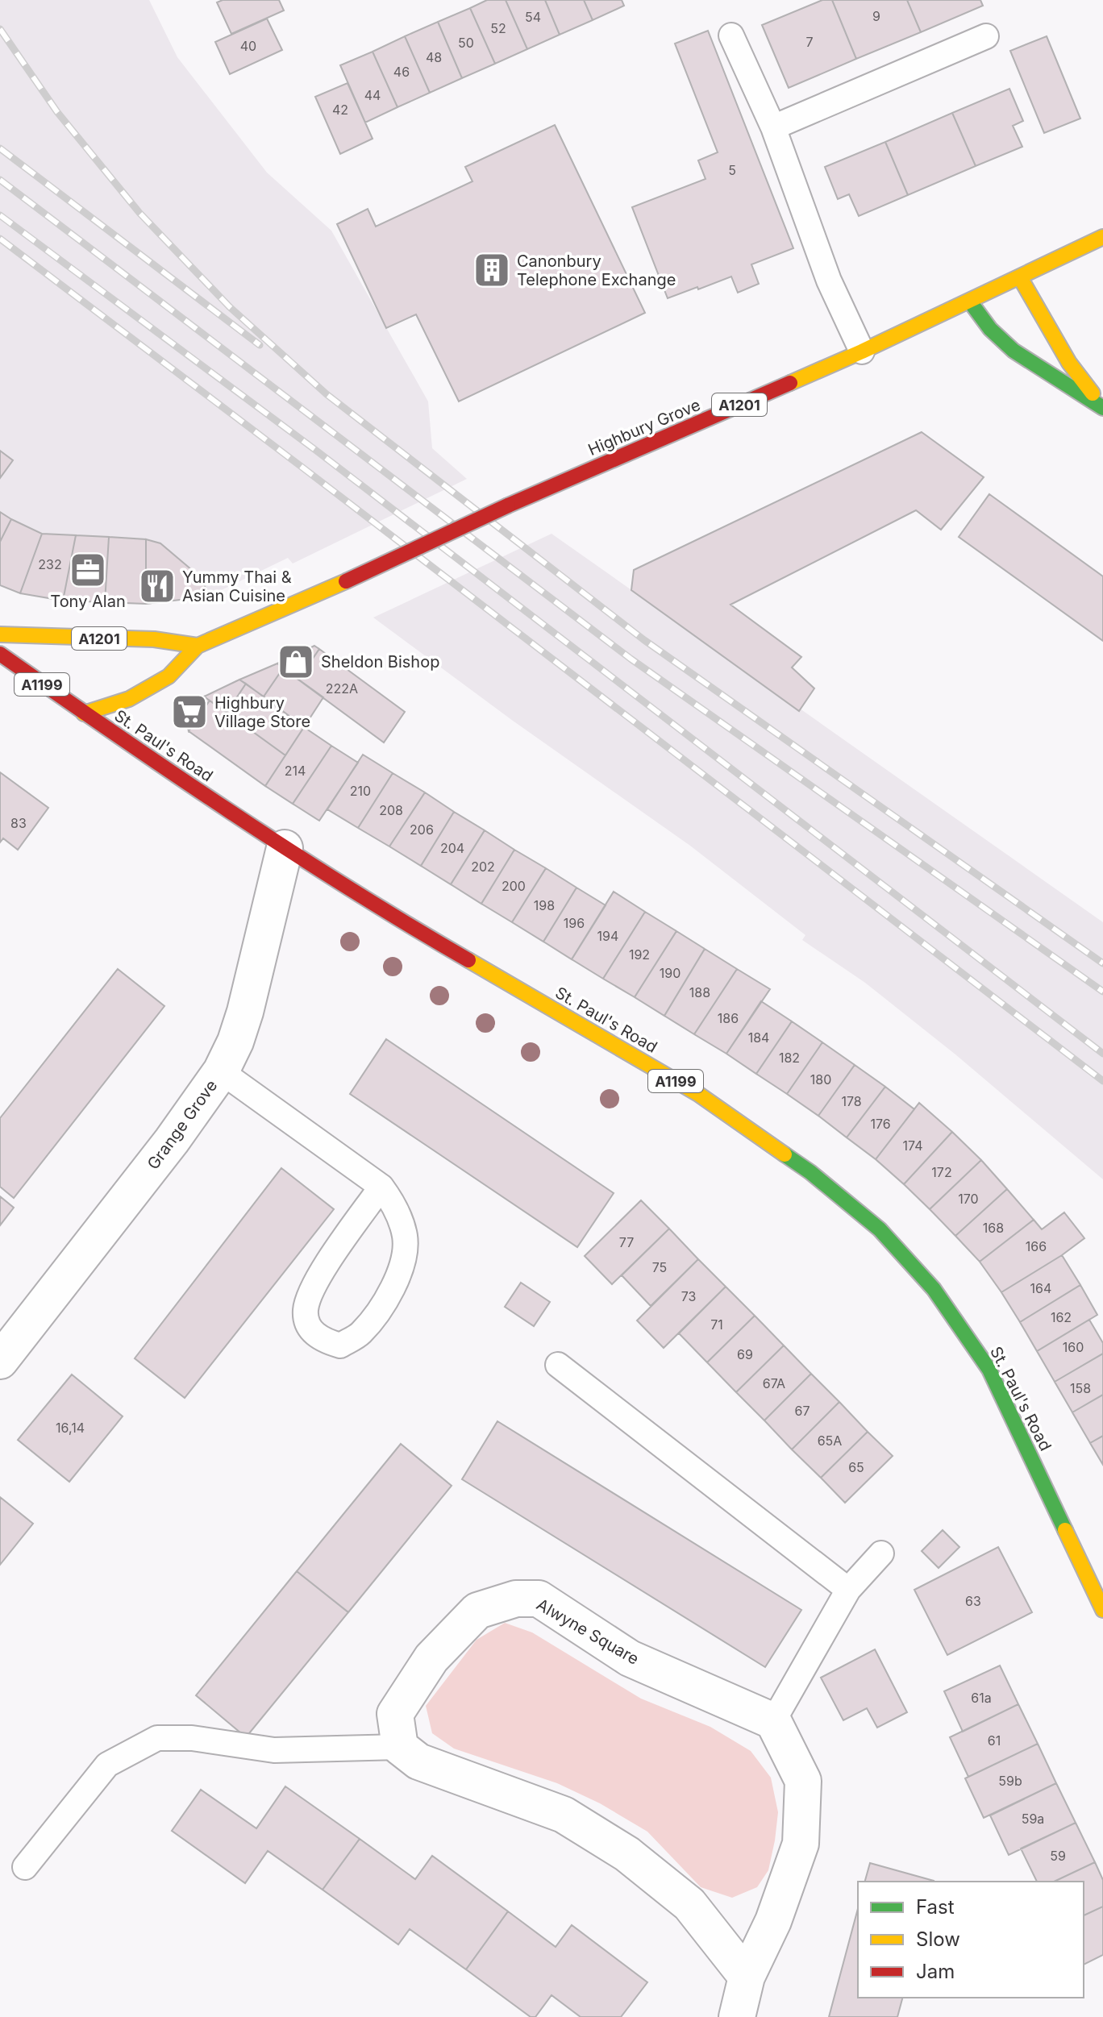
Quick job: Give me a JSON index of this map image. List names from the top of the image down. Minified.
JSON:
{"streets":{"main road":["A1201","Highbury Grove","A1199","St. Paul's Road"],"street":["Grange Grove","Alwyne Square"]},"crossings":[["A1201","Highbury Grove"],["Highbury Grove","St. Paul's Road"],["St. Paul's Road","Grange Grove"]],"places":{"building":["Canonbury Telephone Exchange"],"office":["Tony Alan"],"restaurant":["Yummy Thai & Asian Cuisine"],"shop":["Sheldon Bishop"],"supermarket":["Highbury Village Store"]},"house_numbers":["9","54","52","7","50","40","48","46","44","42","5","232","222A","214","210","208","83","206","204","202","200","198","196","194","192","190","188","186","184","182","180","178","176","174","172","170","168","77","166","75","164","73","162","71","160","69","67A","158","67","16,14","65A","65","63","61a","61","59b","59a","59"],"legend":["Fast","Slow","Jam"]}
